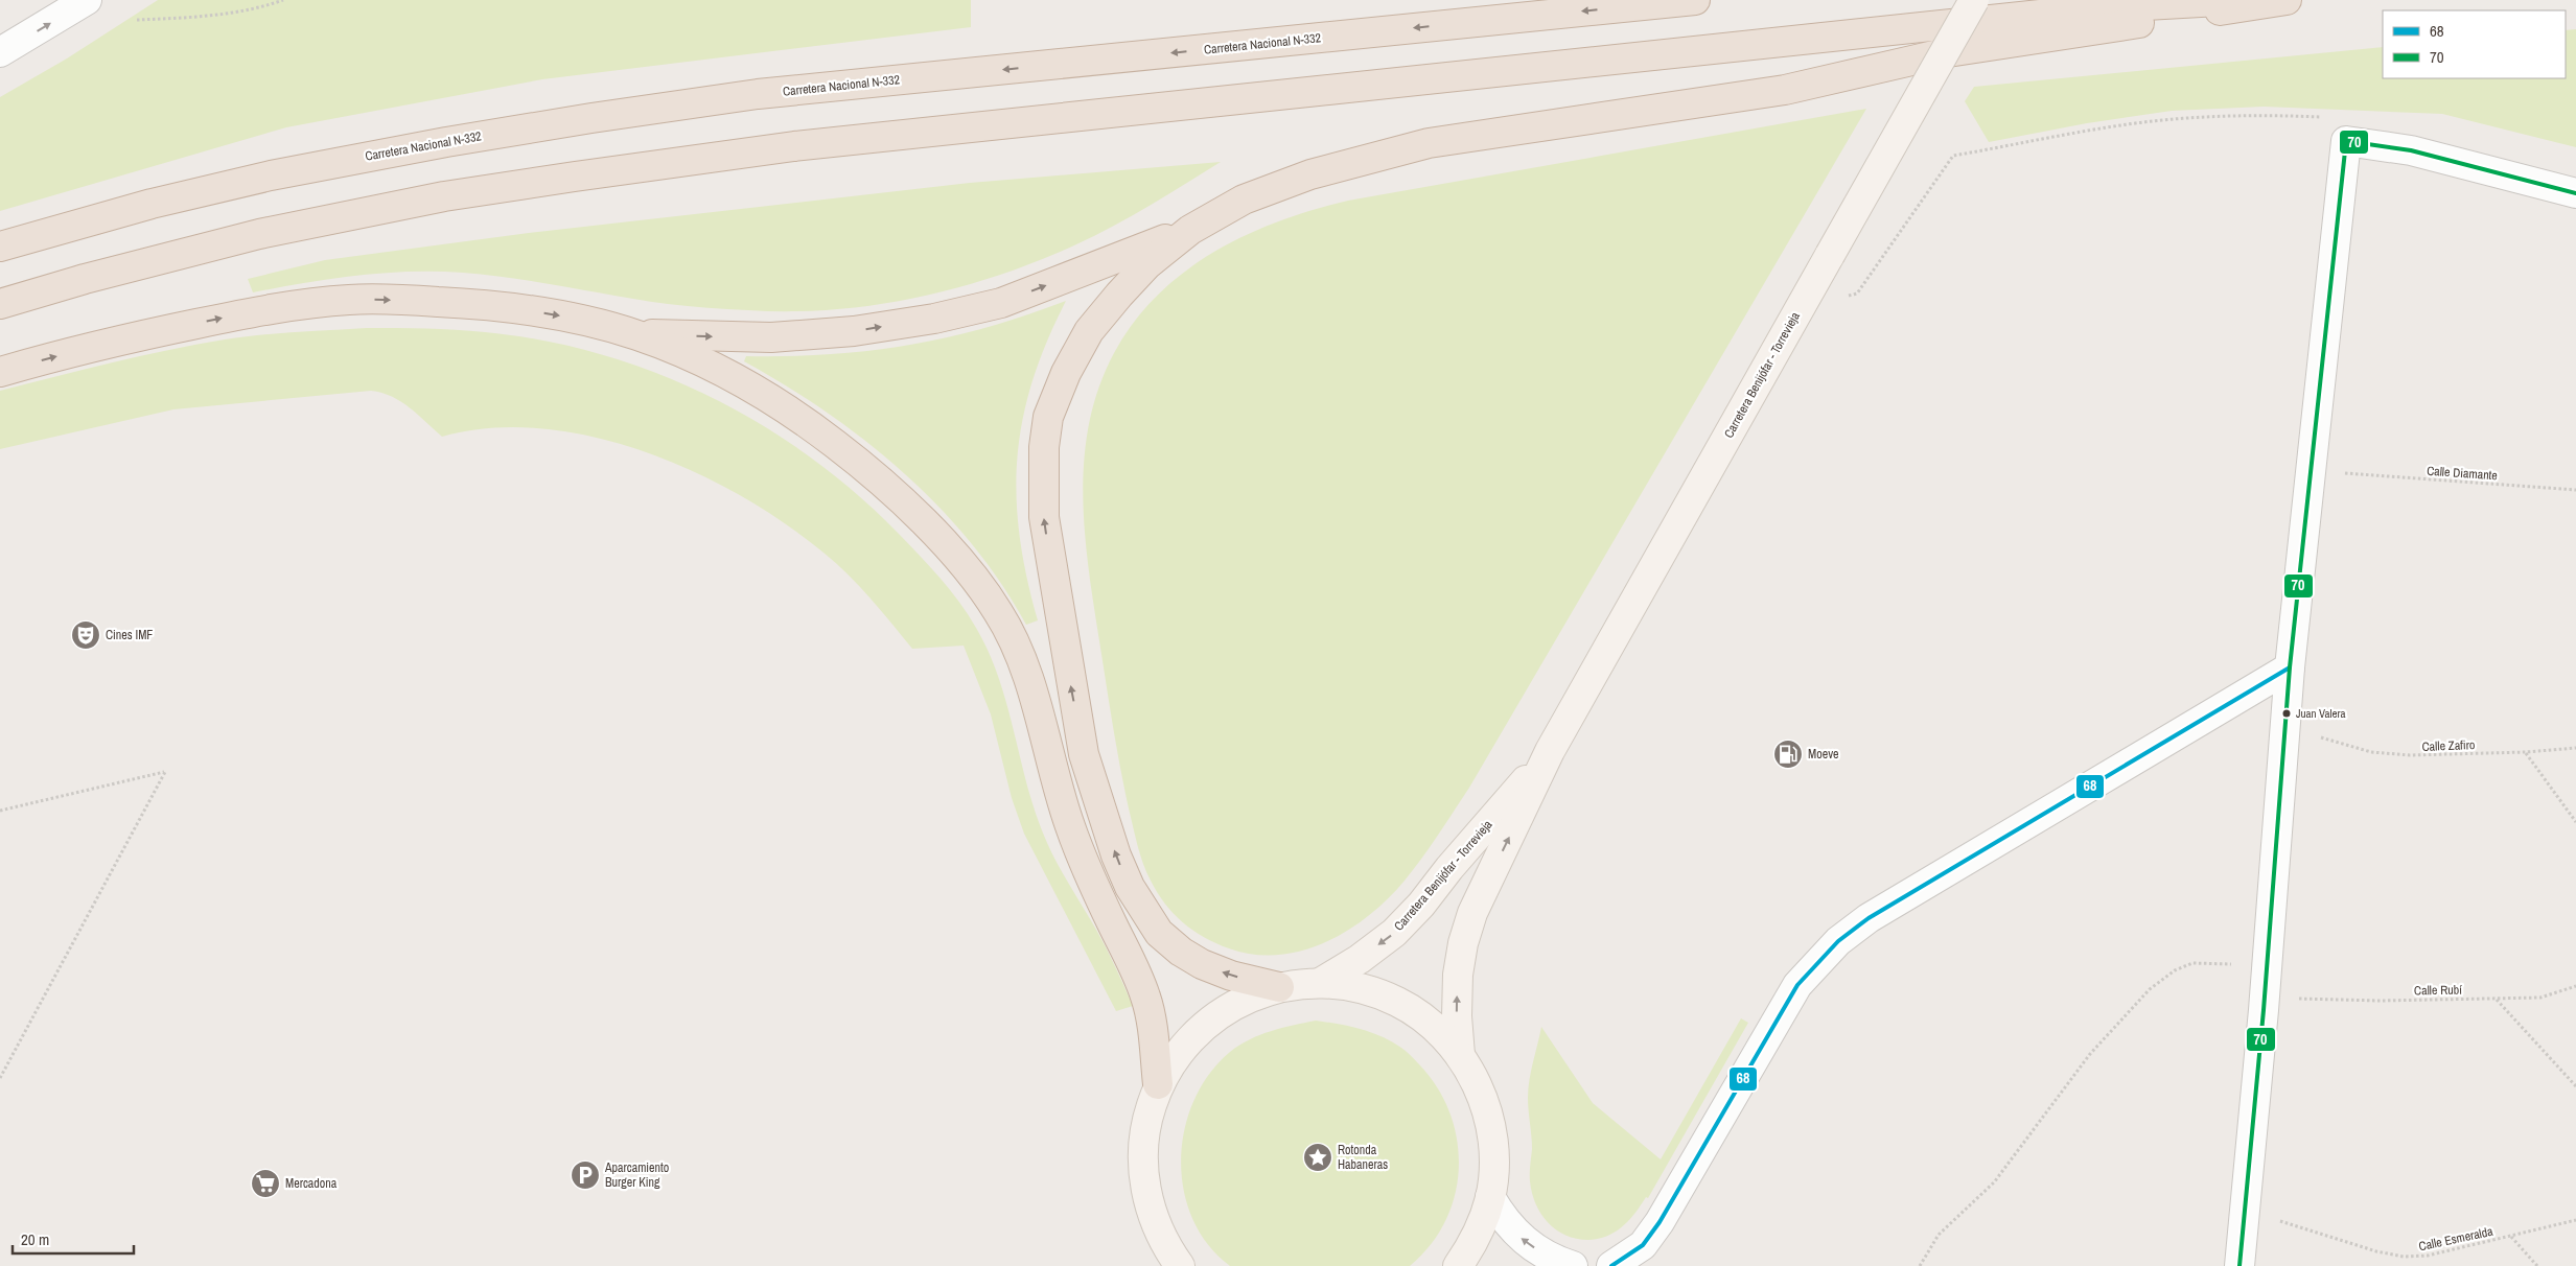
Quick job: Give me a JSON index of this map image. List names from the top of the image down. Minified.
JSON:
{"streets":{"highway":["Carretera Nacional N-332"],"main road":["Carretera Benijófar - Torrevieja"],"path":["Calle Diamante","Calle Zafiro","Calle Rubí","Calle Esmeralda"]},"places":{"theatre":["Cines IMF"],"other":["Juan Valera"],"fuel station":["Moeve"],"place":["Rotonda Habaneras"],"parking":["Aparcamiento Burger King"],"supermarket":["Mercadona"]},"lines":["transit line 70","transit line 68"],"legend":["68","70"],"scale_bar":"20 m"}
